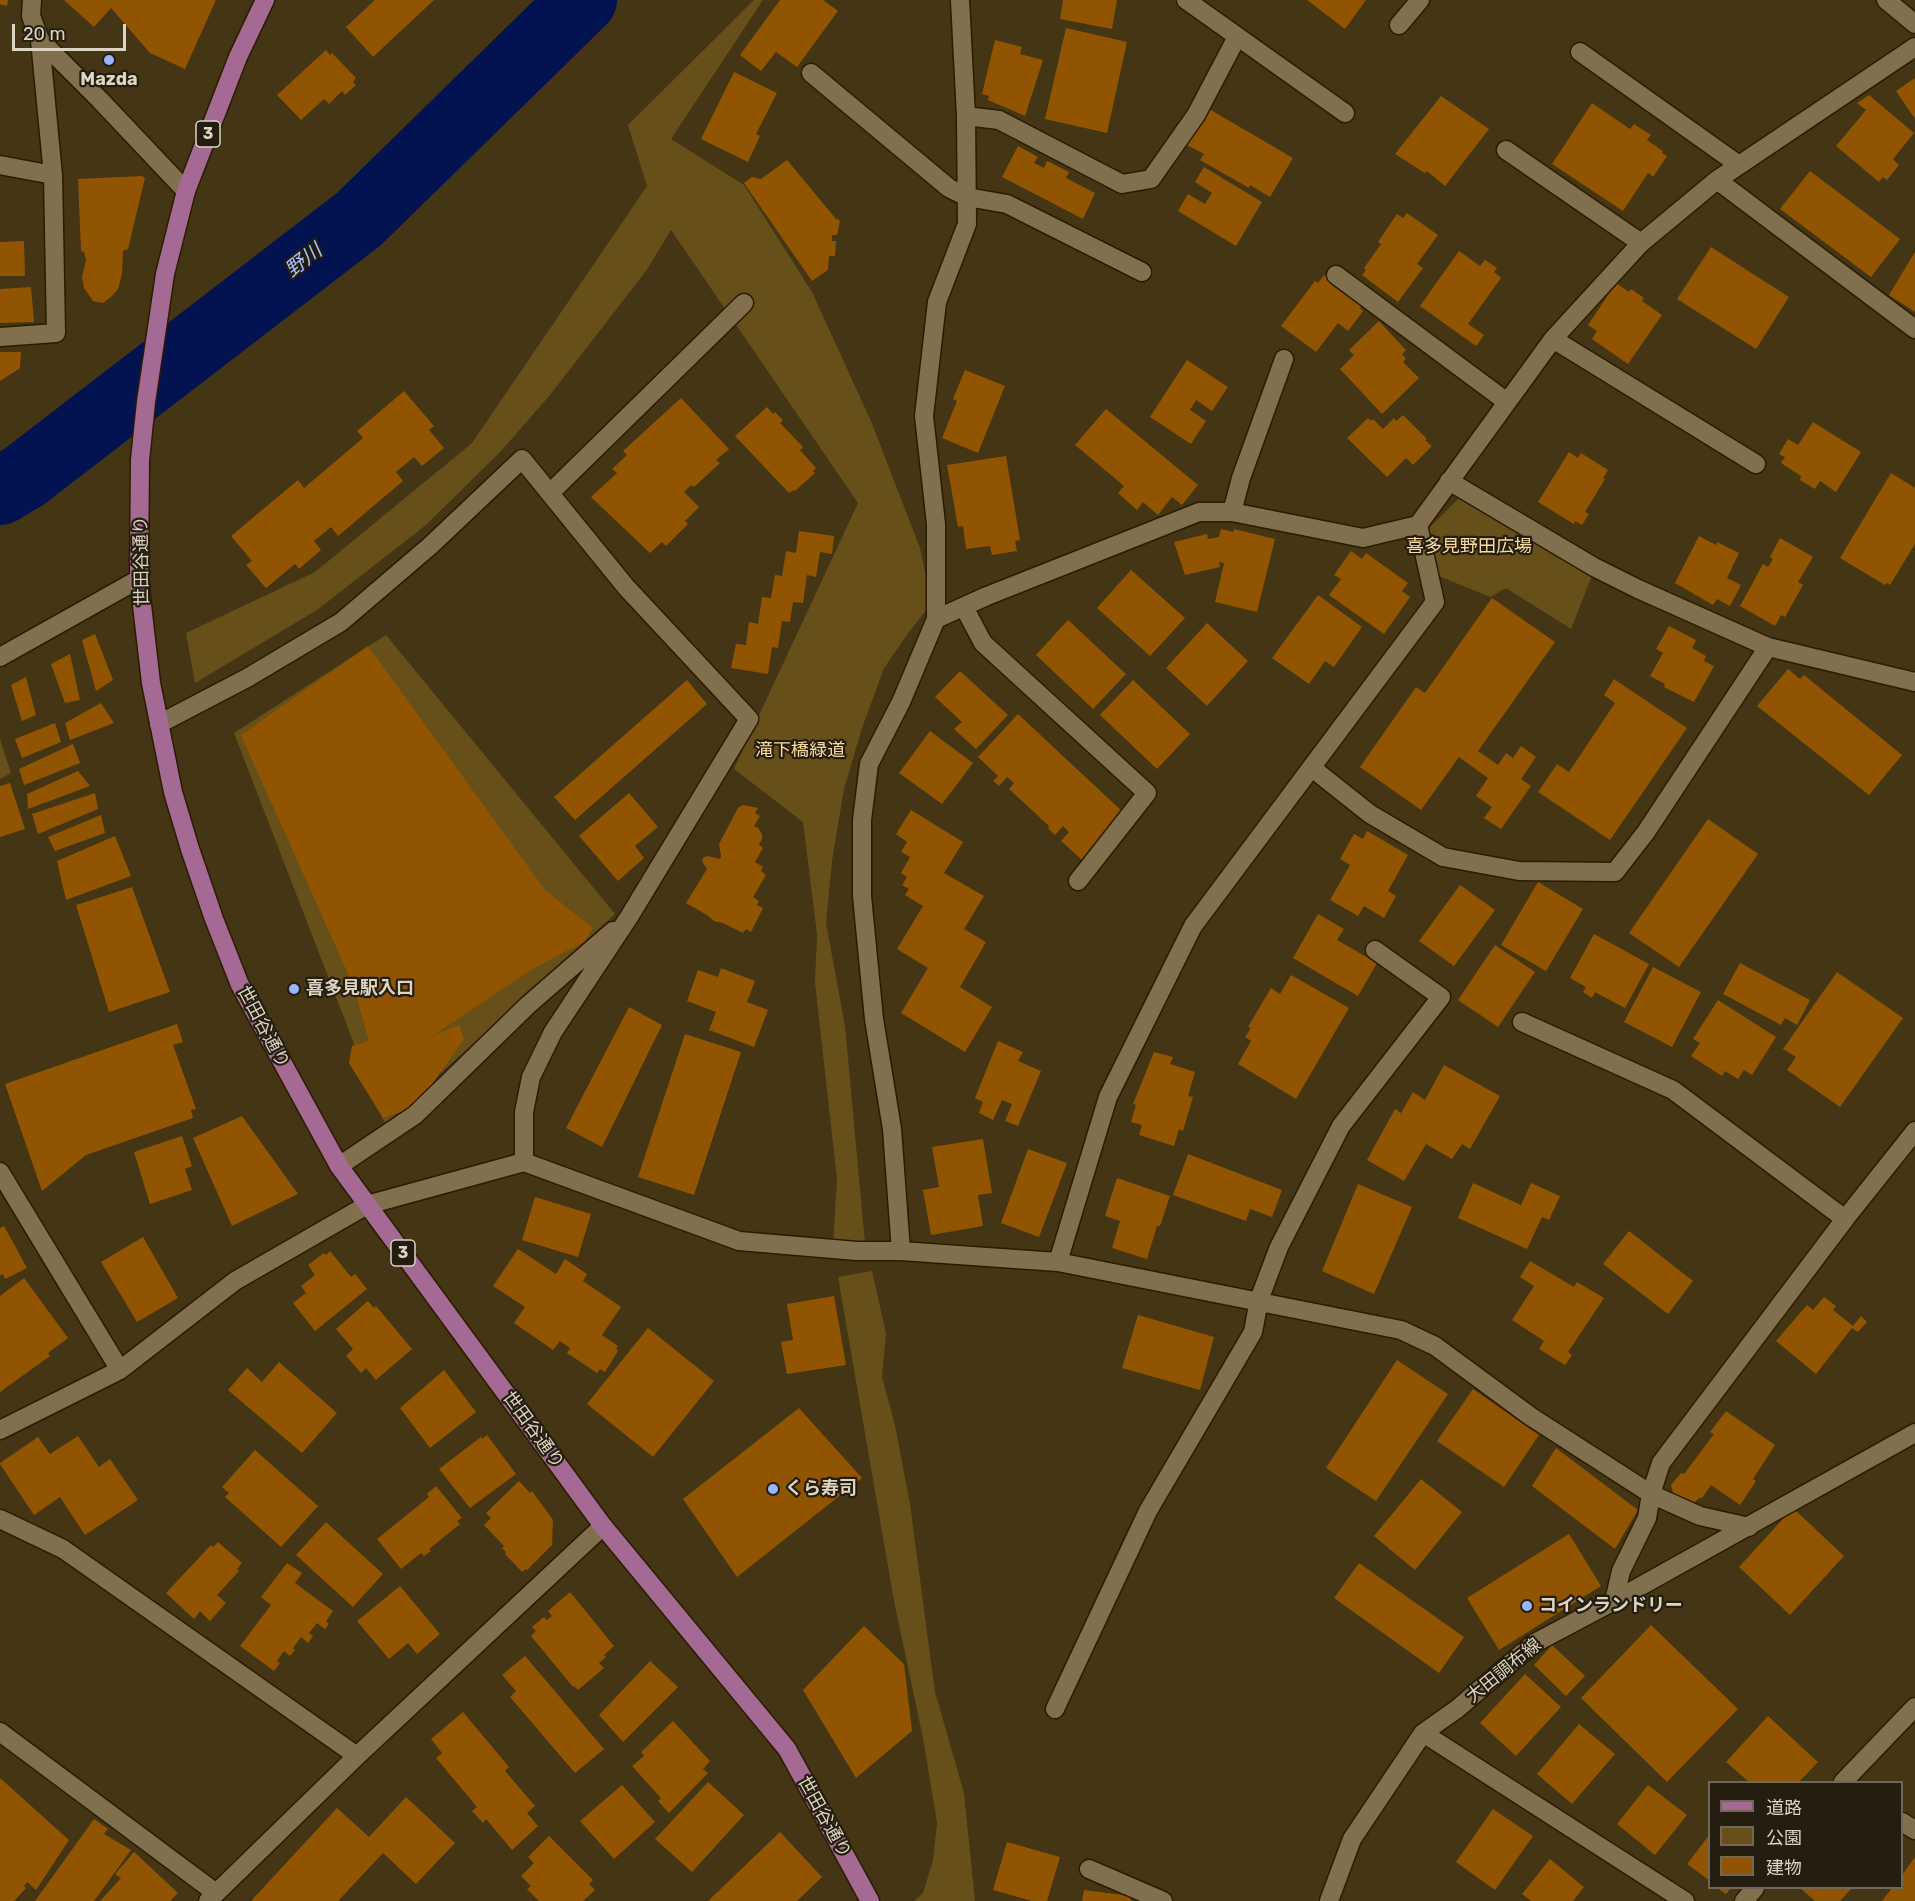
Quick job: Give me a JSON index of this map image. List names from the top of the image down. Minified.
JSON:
{"streets":{"main road":["3","世田谷通り"],"street":["大田調布線"]},"water":["野川"],"parks":["喜多見野田広場","滝下橋緑道"],"places":["Mazda","喜多見駅入口","くら寿司","コインランドリー"],"legend":["道路","公園","建物"],"scale_bar":"20 m"}
